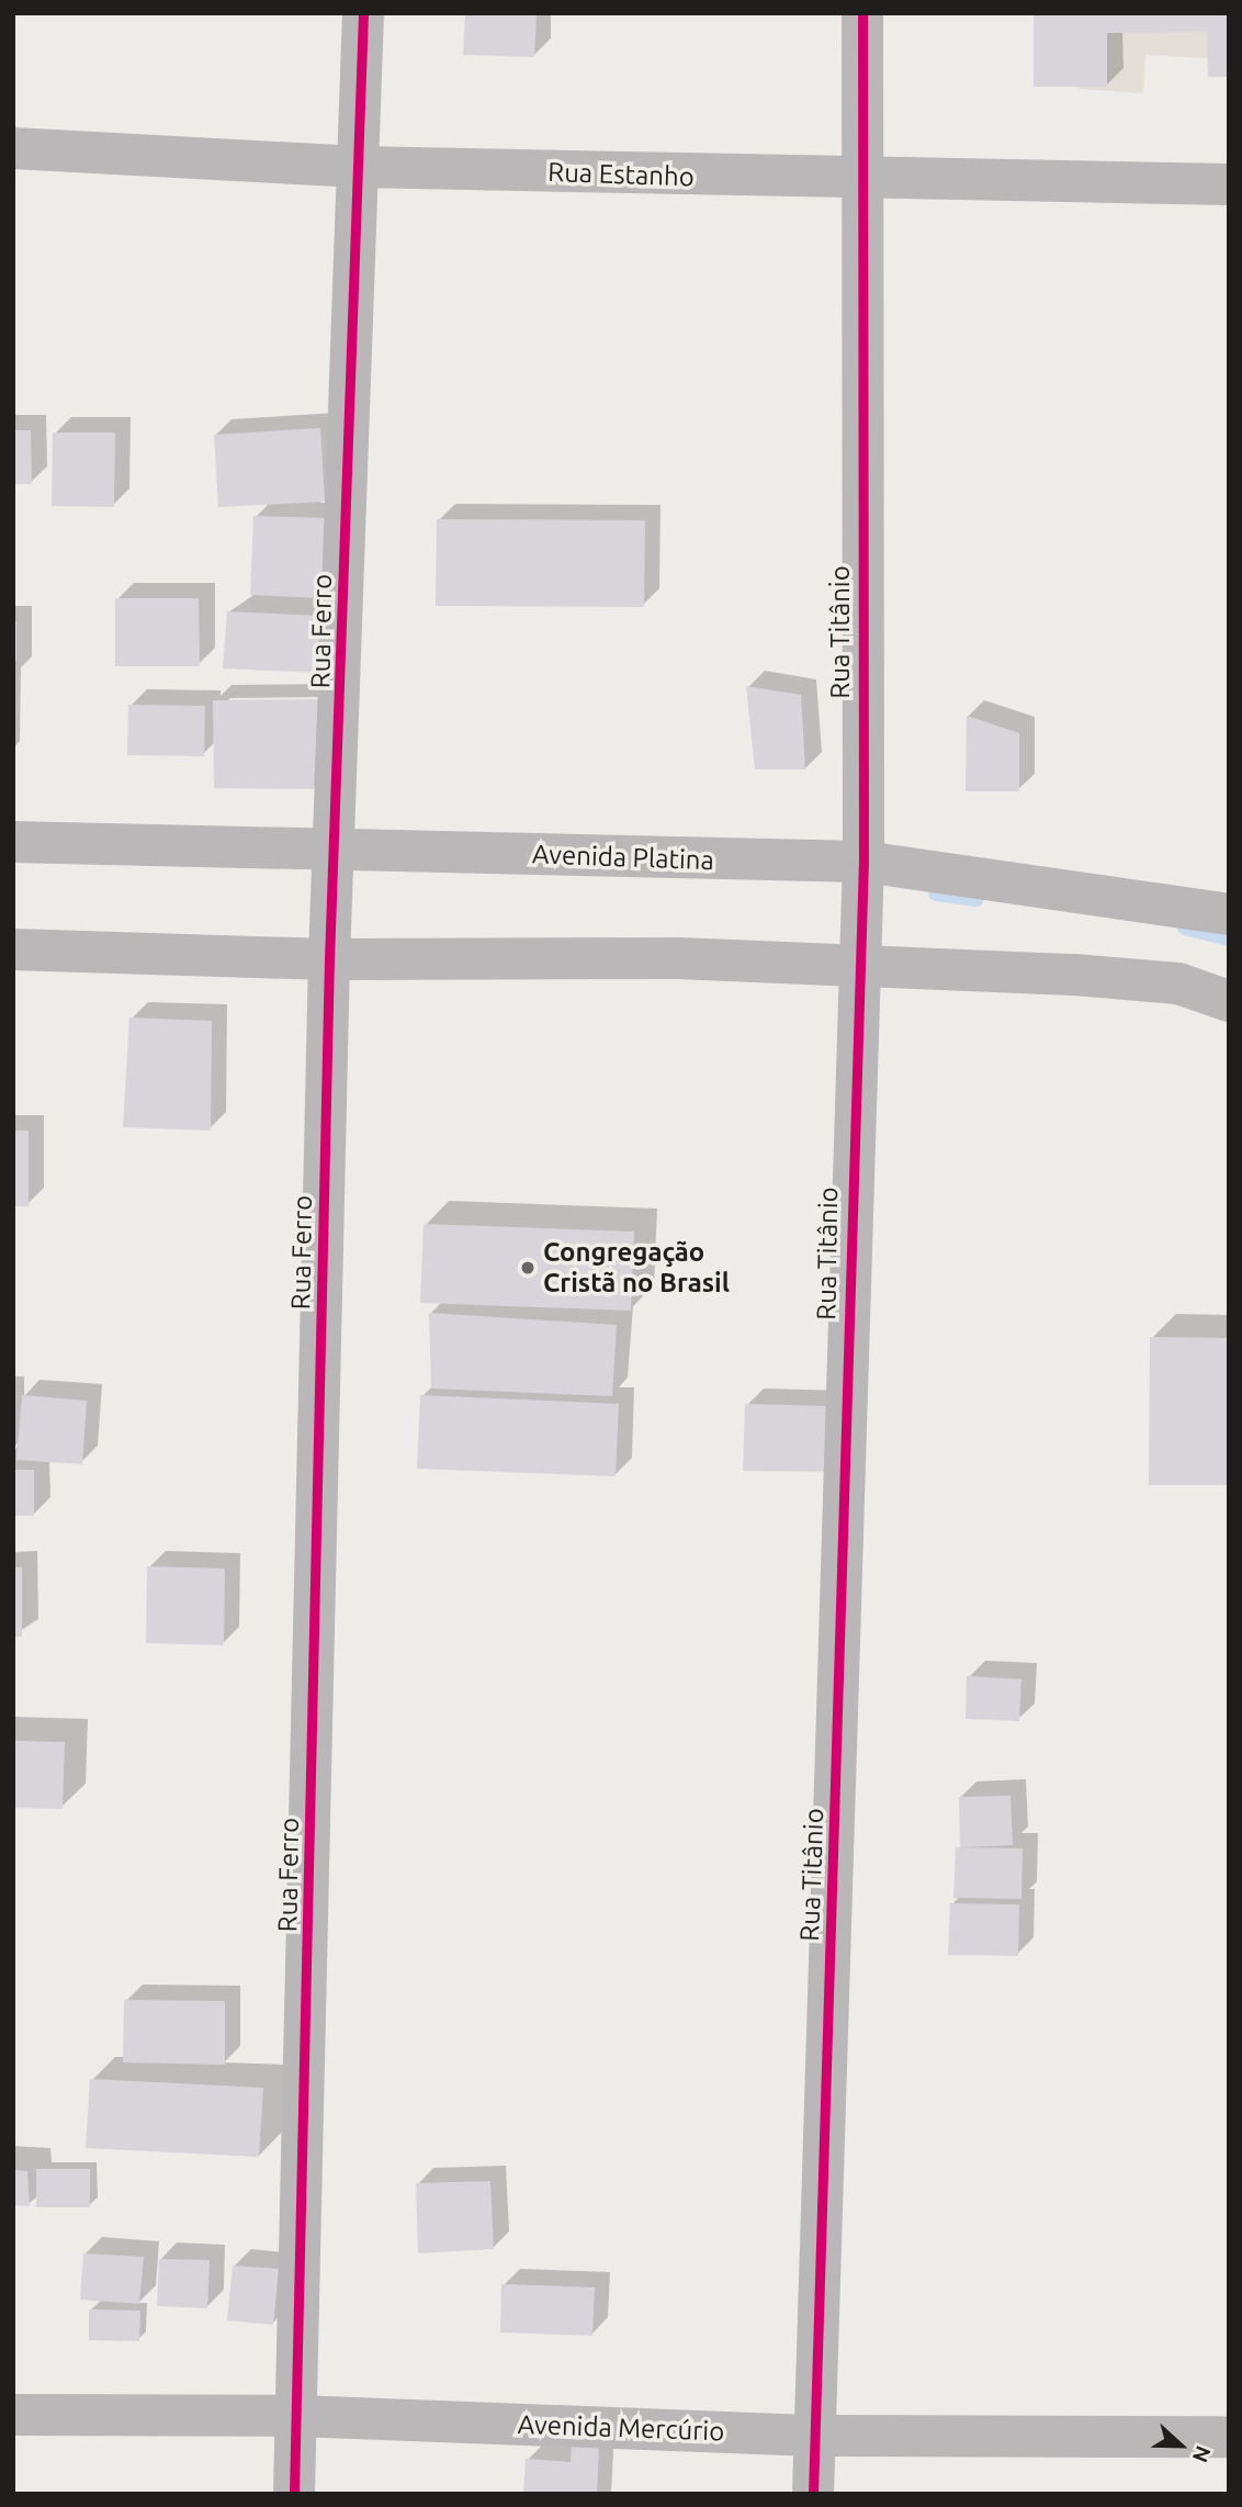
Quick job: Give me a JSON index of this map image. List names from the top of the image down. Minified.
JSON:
{"streets":{"street":["Rua Estanho","Rua Ferro","Rua Titânio","Avenida Platina","Avenida Mercúrio"]},"crossings":[["Rua Estanho","Rua Ferro"],["Rua Estanho","Rua Titânio"],["Rua Ferro","Avenida Platina"],["Rua Ferro","Avenida Mercúrio"],["Rua Titânio","Avenida Platina"],["Rua Titânio","Avenida Mercúrio"]],"places":["Congregação Cristã no Brasil"],"north":"right"}
